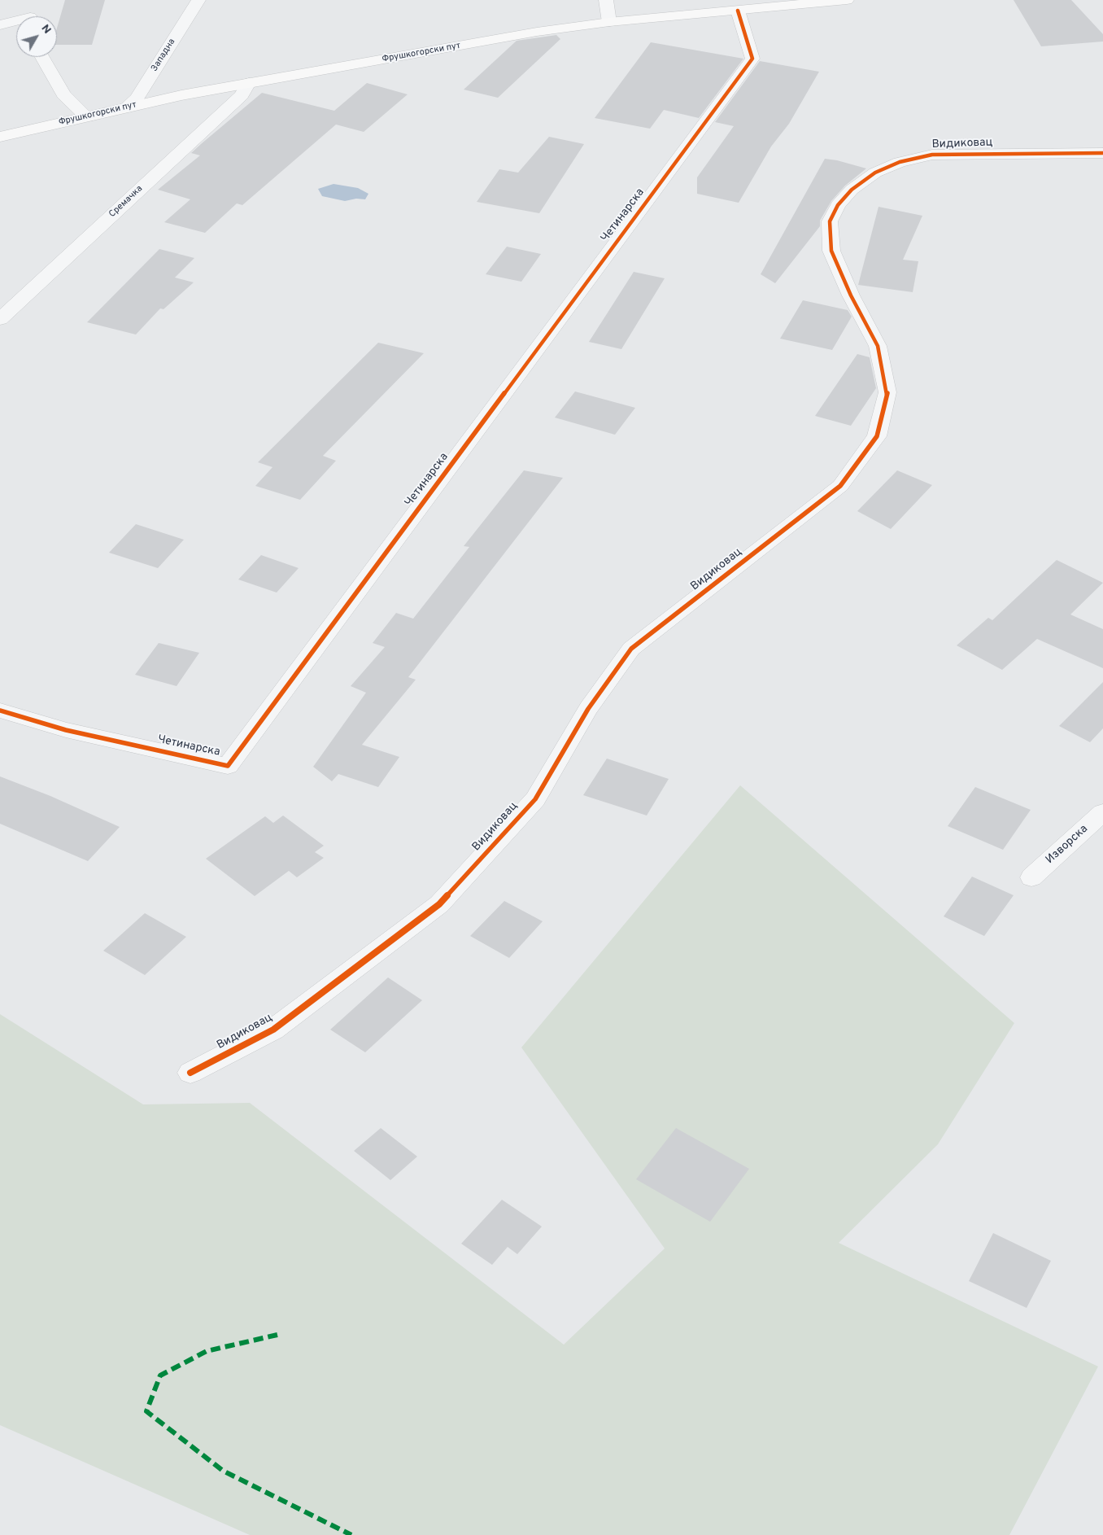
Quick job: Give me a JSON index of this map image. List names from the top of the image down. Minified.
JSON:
{"streets":{"street":["Фрушкогорски пут","Западна","Видиковац","Сремачка","Четинарска","Изворска"]},"crossings":[["Фрушкогорски пут","Западна"],["Фрушкогорски пут","Сремачка"],["Фрушкогорски пут","Четинарска"]],"north":"top right"}
